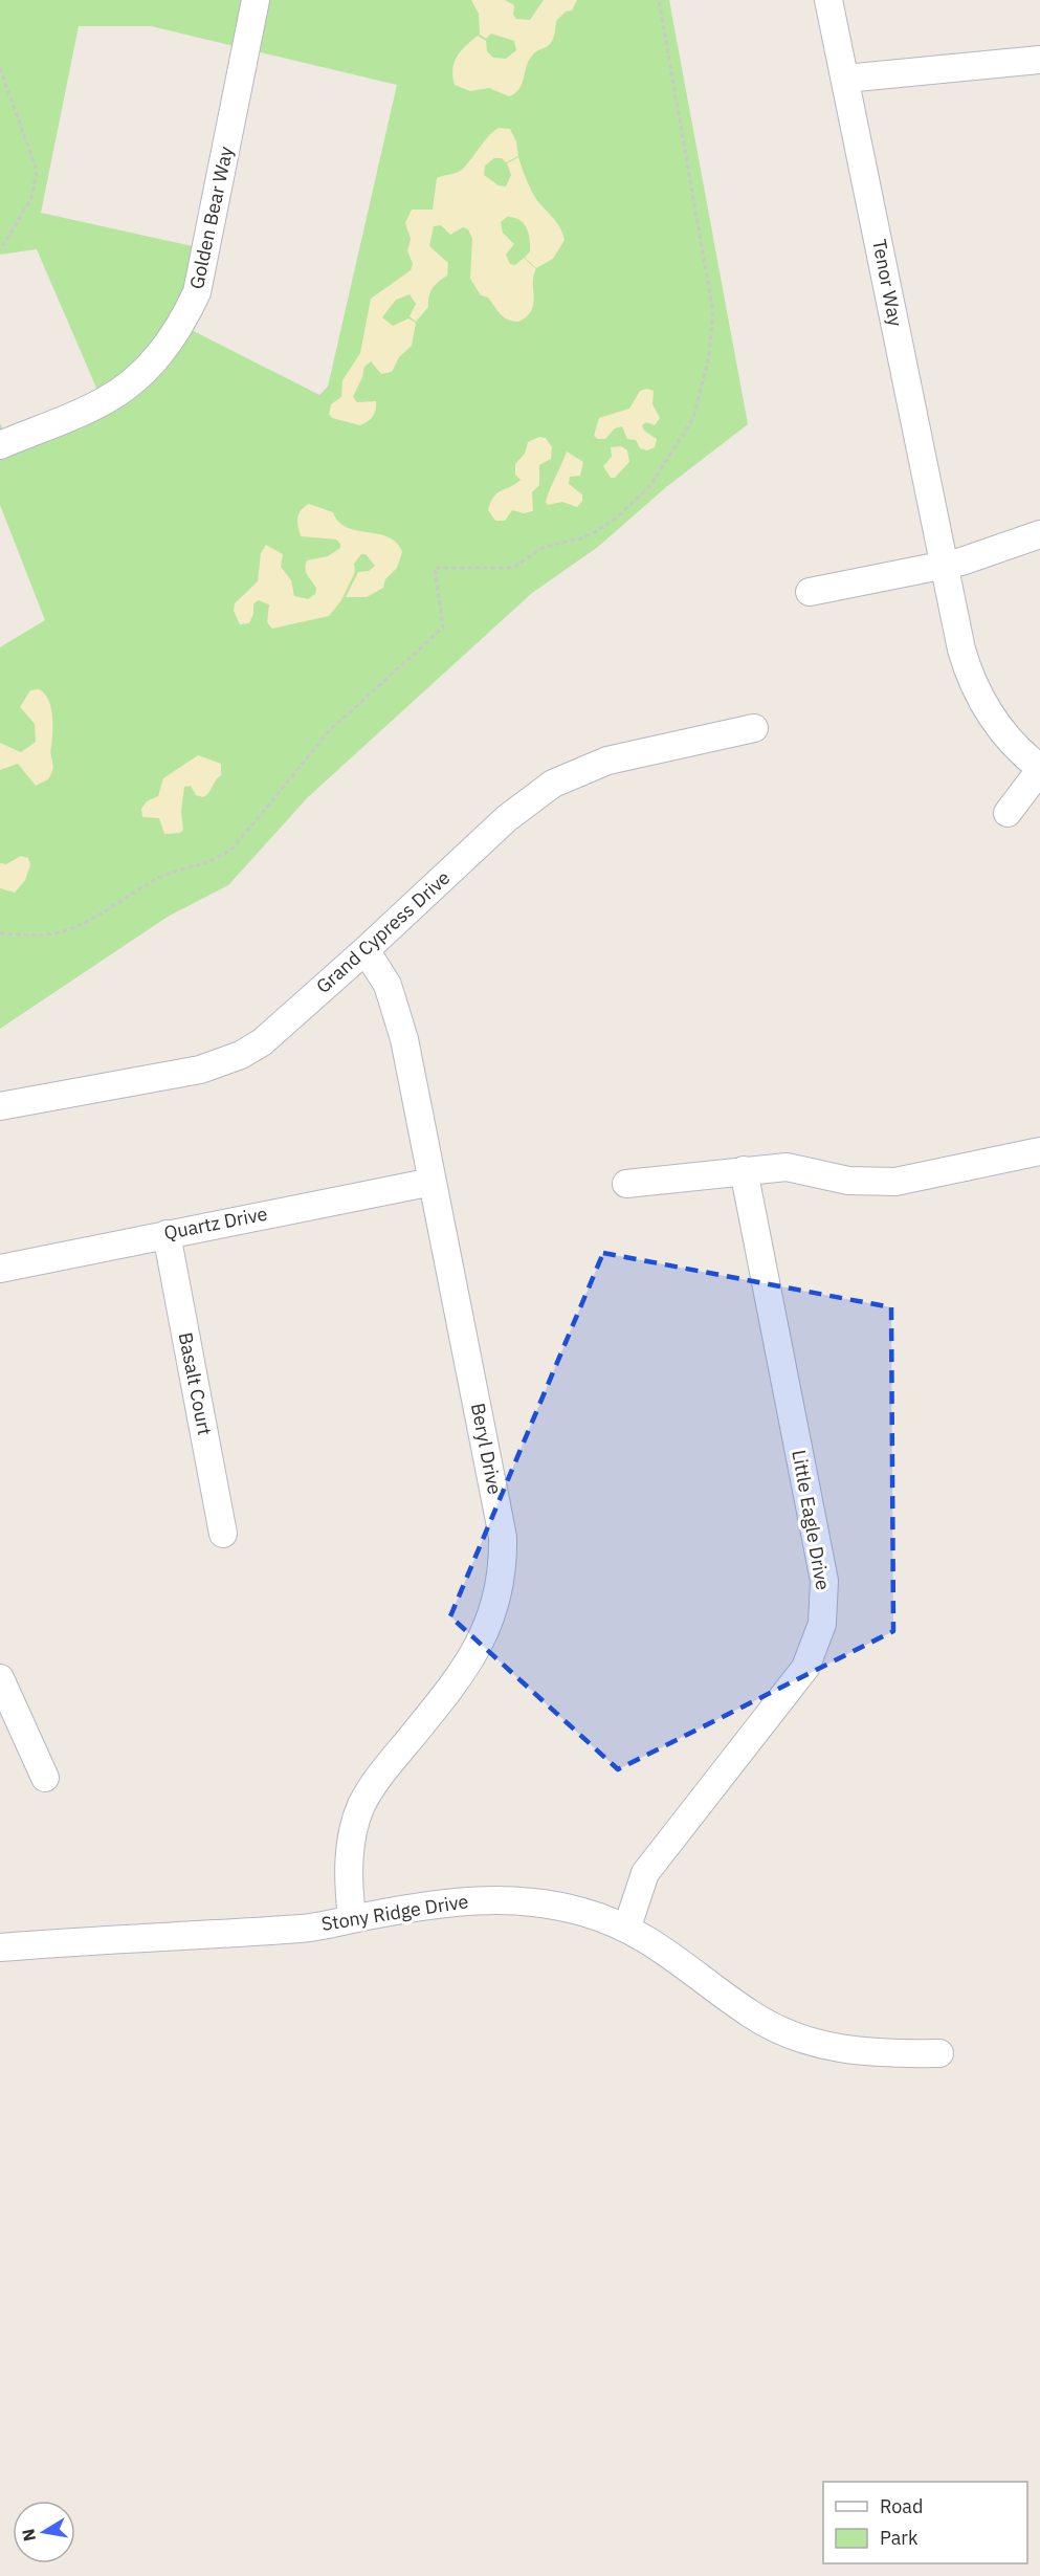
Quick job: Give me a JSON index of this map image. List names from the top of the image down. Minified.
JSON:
{"streets":{"street":["Golden Bear Way","Tenor Way","Grand Cypress Drive","Quartz Drive","Basalt Court","Beryl Drive","Little Eagle Drive","Stony Ridge Drive"]},"crossings":[["Grand Cypress Drive","Beryl Drive"],["Quartz Drive","Basalt Court"],["Quartz Drive","Beryl Drive"],["Beryl Drive","Stony Ridge Drive"],["Little Eagle Drive","Stony Ridge Drive"]],"legend":["Road","Park"],"north":"left"}
